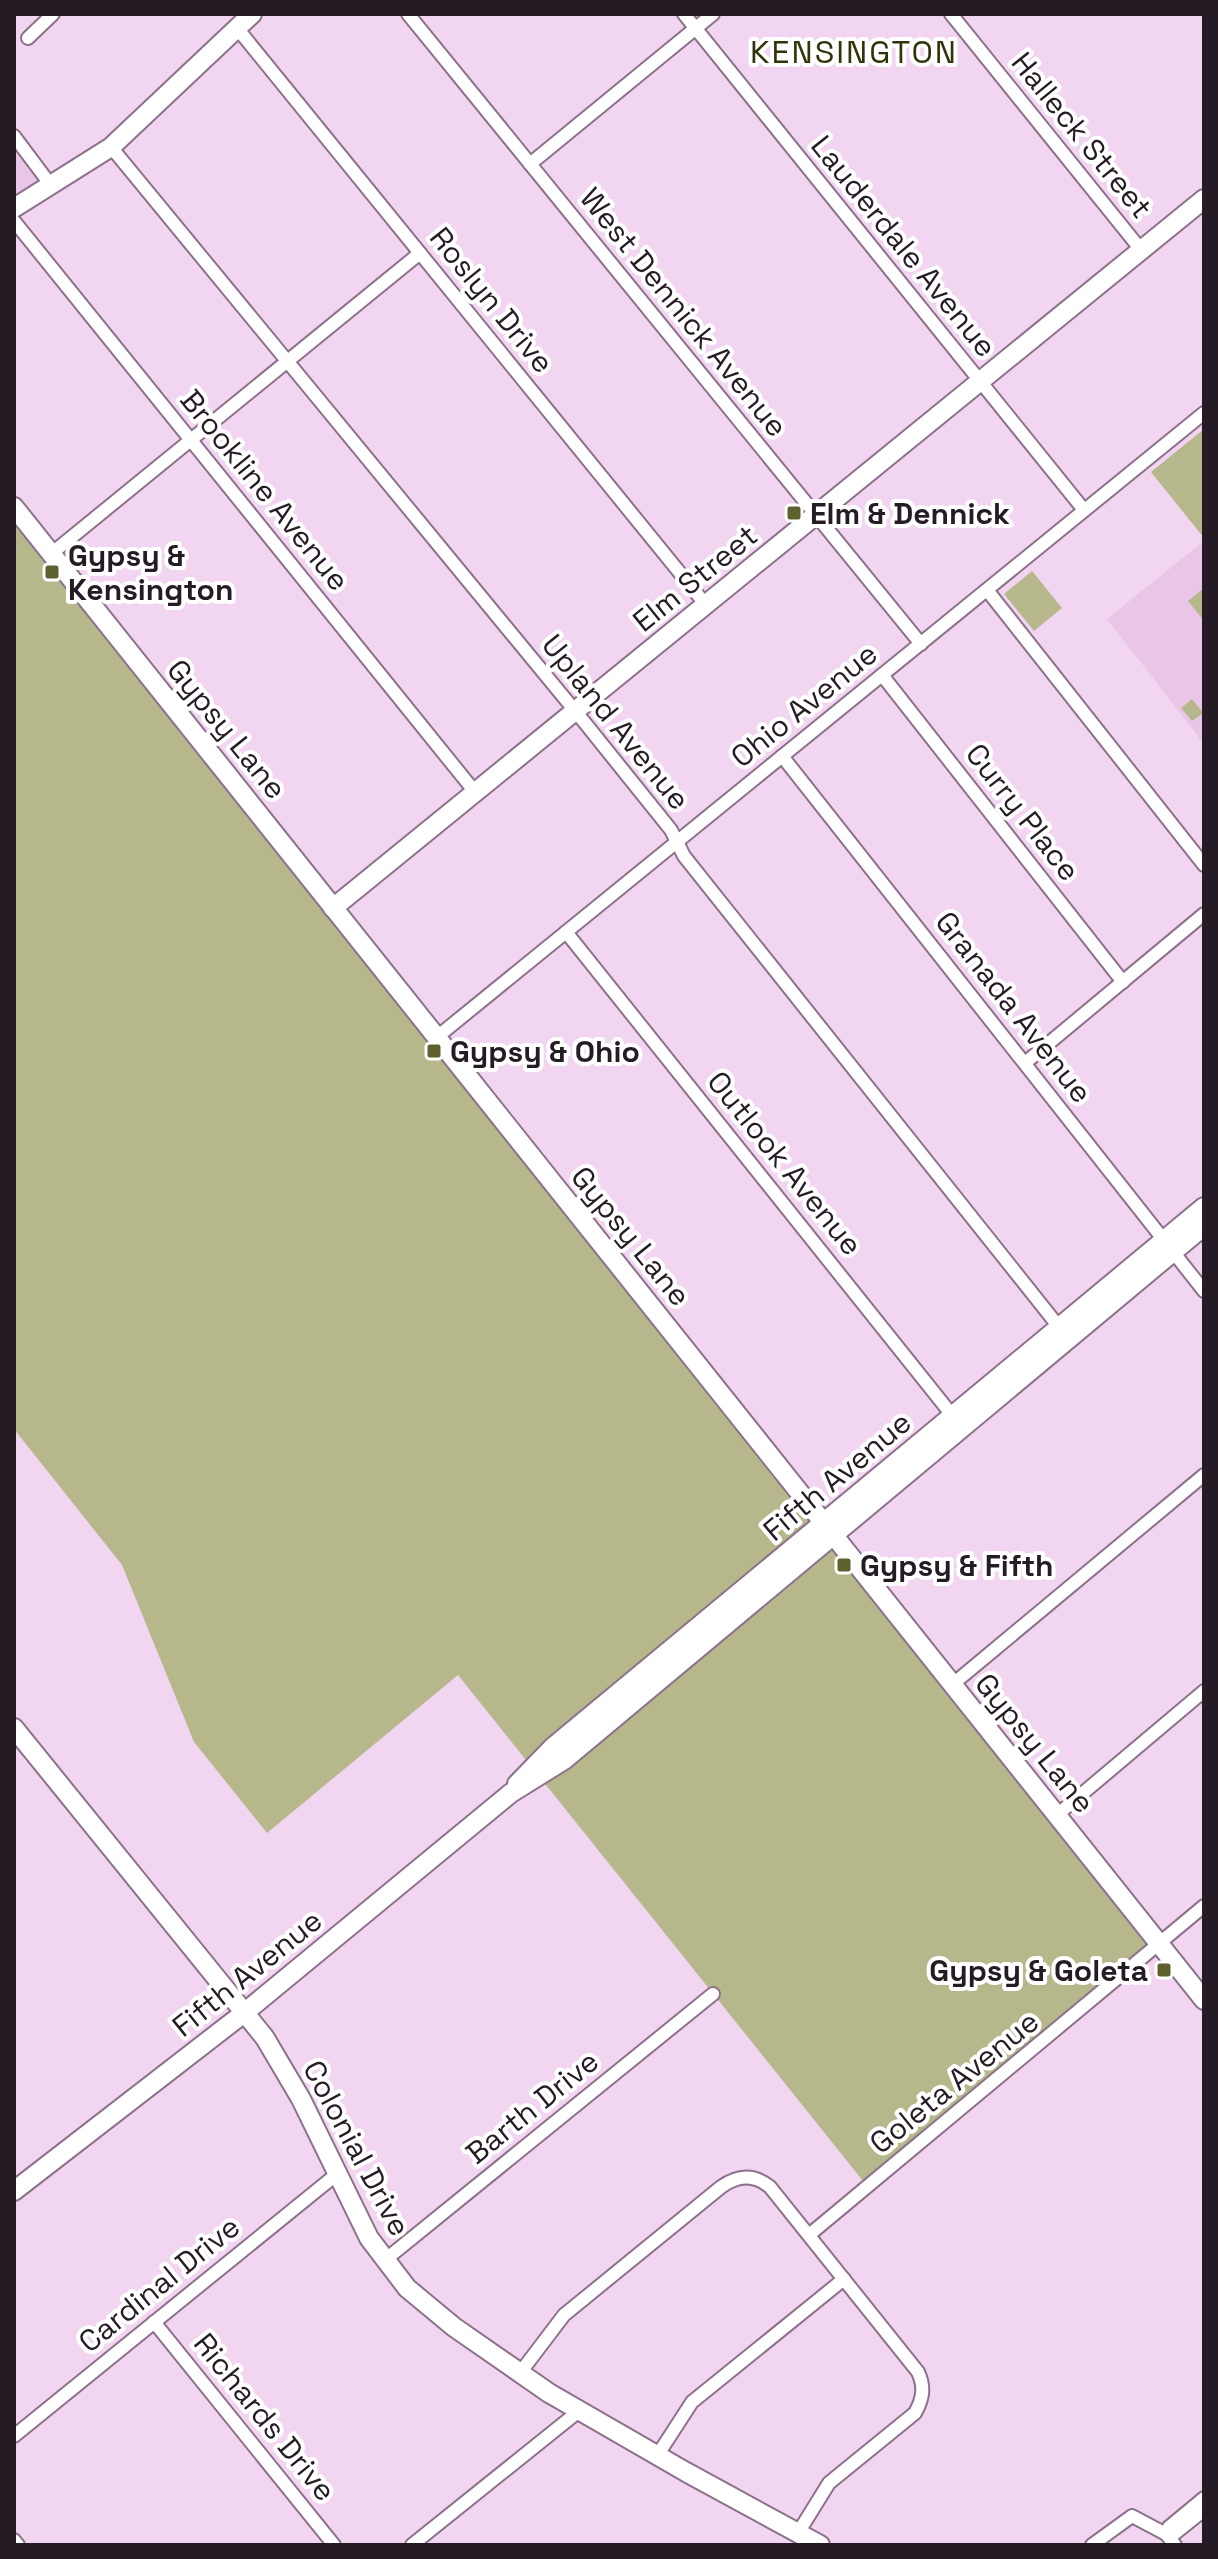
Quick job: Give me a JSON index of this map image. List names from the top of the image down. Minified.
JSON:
{"streets":{"street":["Halleck Street","Lauderdale Avenue","Roslyn Drive","West Dennick Avenue","Brookline Avenue","Elm Street","Ohio Avenue","Upland Avenue","Gypsy Lane","Curry Place","Granada Avenue","Outlook Avenue","Fifth Avenue","Goleta Avenue","Barth Drive","Colonial Drive","Cardinal Drive","Richards Drive"]},"crossings":[["Halleck Street","Elm Street"],["Lauderdale Avenue","Elm Street"],["Lauderdale Avenue","Ohio Avenue"],["Roslyn Drive","Elm Street"],["West Dennick Avenue","Elm Street"],["West Dennick Avenue","Ohio Avenue"],["Brookline Avenue","Elm Street"],["Elm Street","Upland Avenue"],["Elm Street","Gypsy Lane"],["Ohio Avenue","Upland Avenue"],["Ohio Avenue","Gypsy Lane"],["Ohio Avenue","Curry Place"],["Ohio Avenue","Granada Avenue"],["Ohio Avenue","Outlook Avenue"],["Upland Avenue","Fifth Avenue"],["Gypsy Lane","Fifth Avenue"],["Gypsy Lane","Goleta Avenue"],["Granada Avenue","Fifth Avenue"],["Outlook Avenue","Fifth Avenue"],["Fifth Avenue","Colonial Drive"],["Barth Drive","Colonial Drive"],["Colonial Drive","Cardinal Drive"],["Cardinal Drive","Richards Drive"]],"districts":["KENSINGTON"],"places":{"transit":["Elm & Dennick","Gypsy & Kensington","Gypsy & Ohio","Gypsy & Fifth","Gypsy & Goleta"]}}
